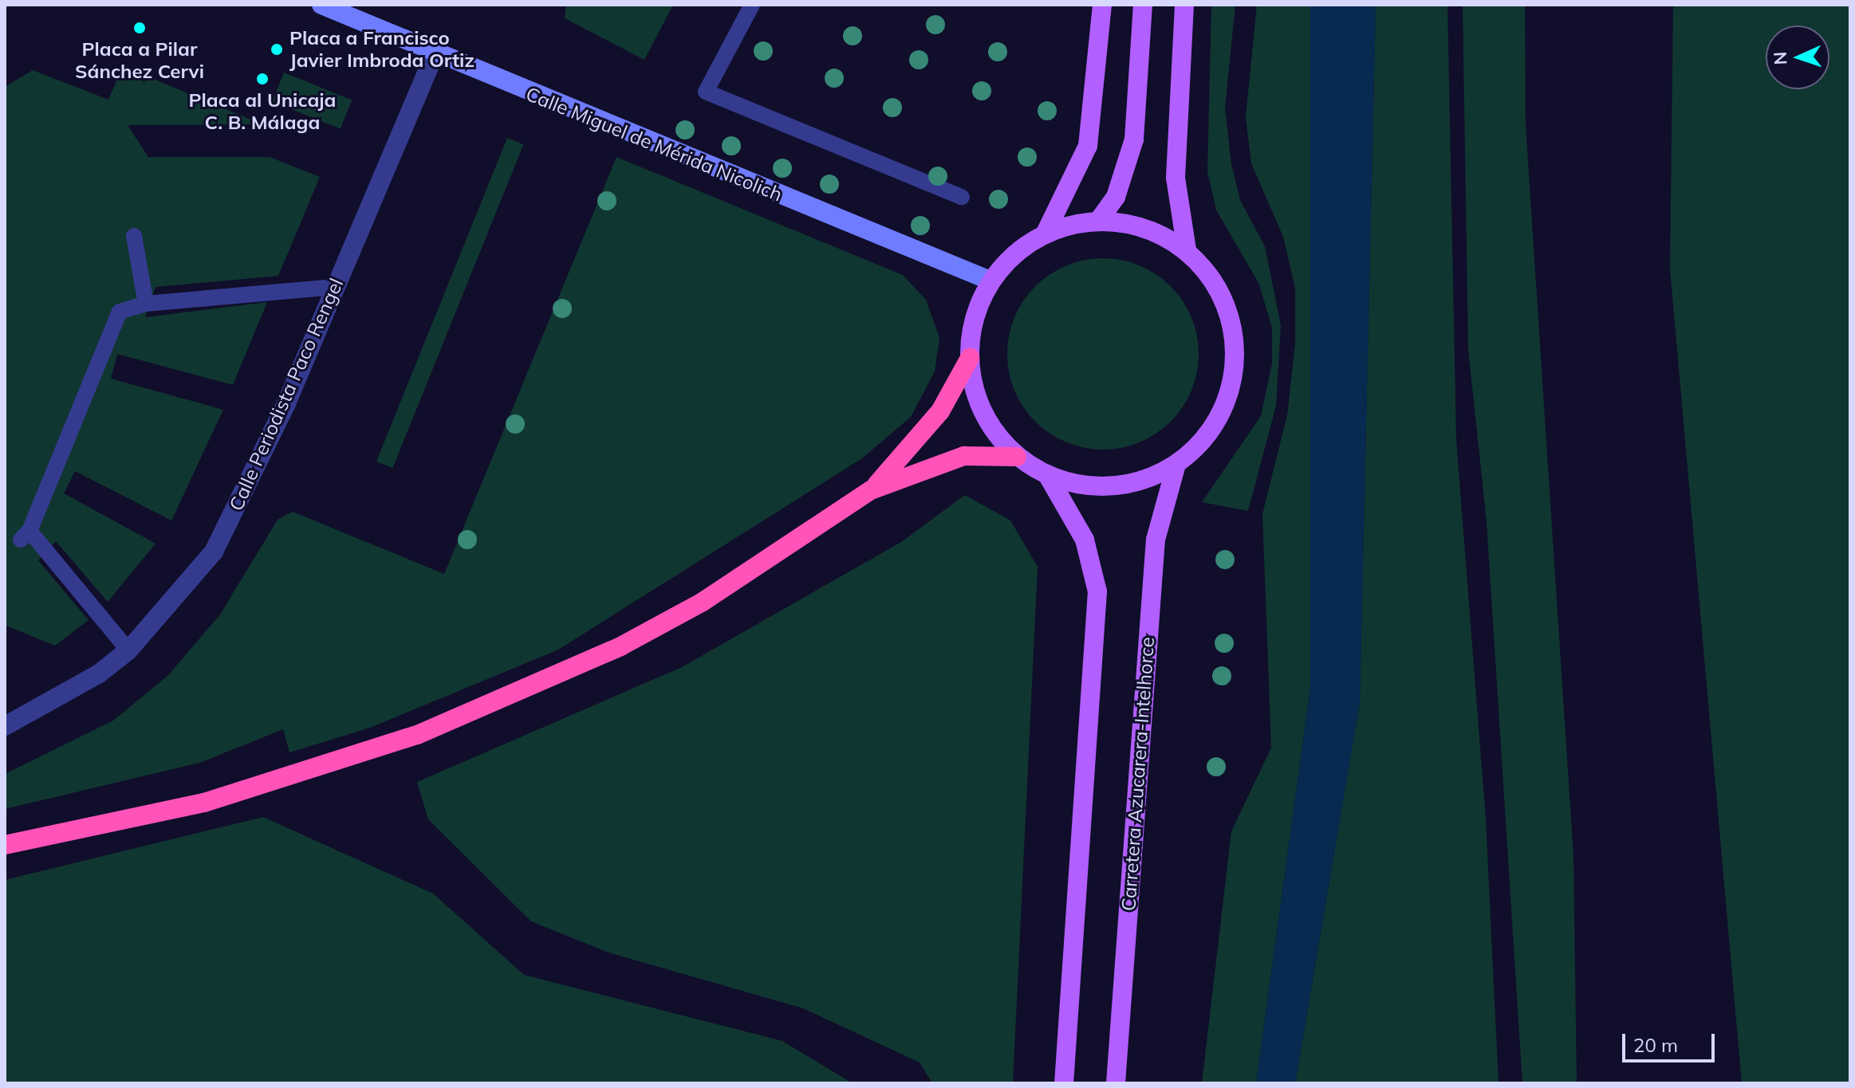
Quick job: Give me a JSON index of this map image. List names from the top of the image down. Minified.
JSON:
{"streets":{"main road":["Carretera Azucarera-Intelhorce"],"street":["Calle Miguel de Mérida Nicolich","Calle Periodista Paco Rengel"]},"crossings":[["Calle Miguel de Mérida Nicolich","Calle Periodista Paco Rengel"]],"places":["Placa a Pilar Sánchez Cervi","Placa a Francisco Javier Imbroda Ortiz","Placa al Unicaja C. B. Málaga"],"scale_bar":"20 m","north":"left"}
